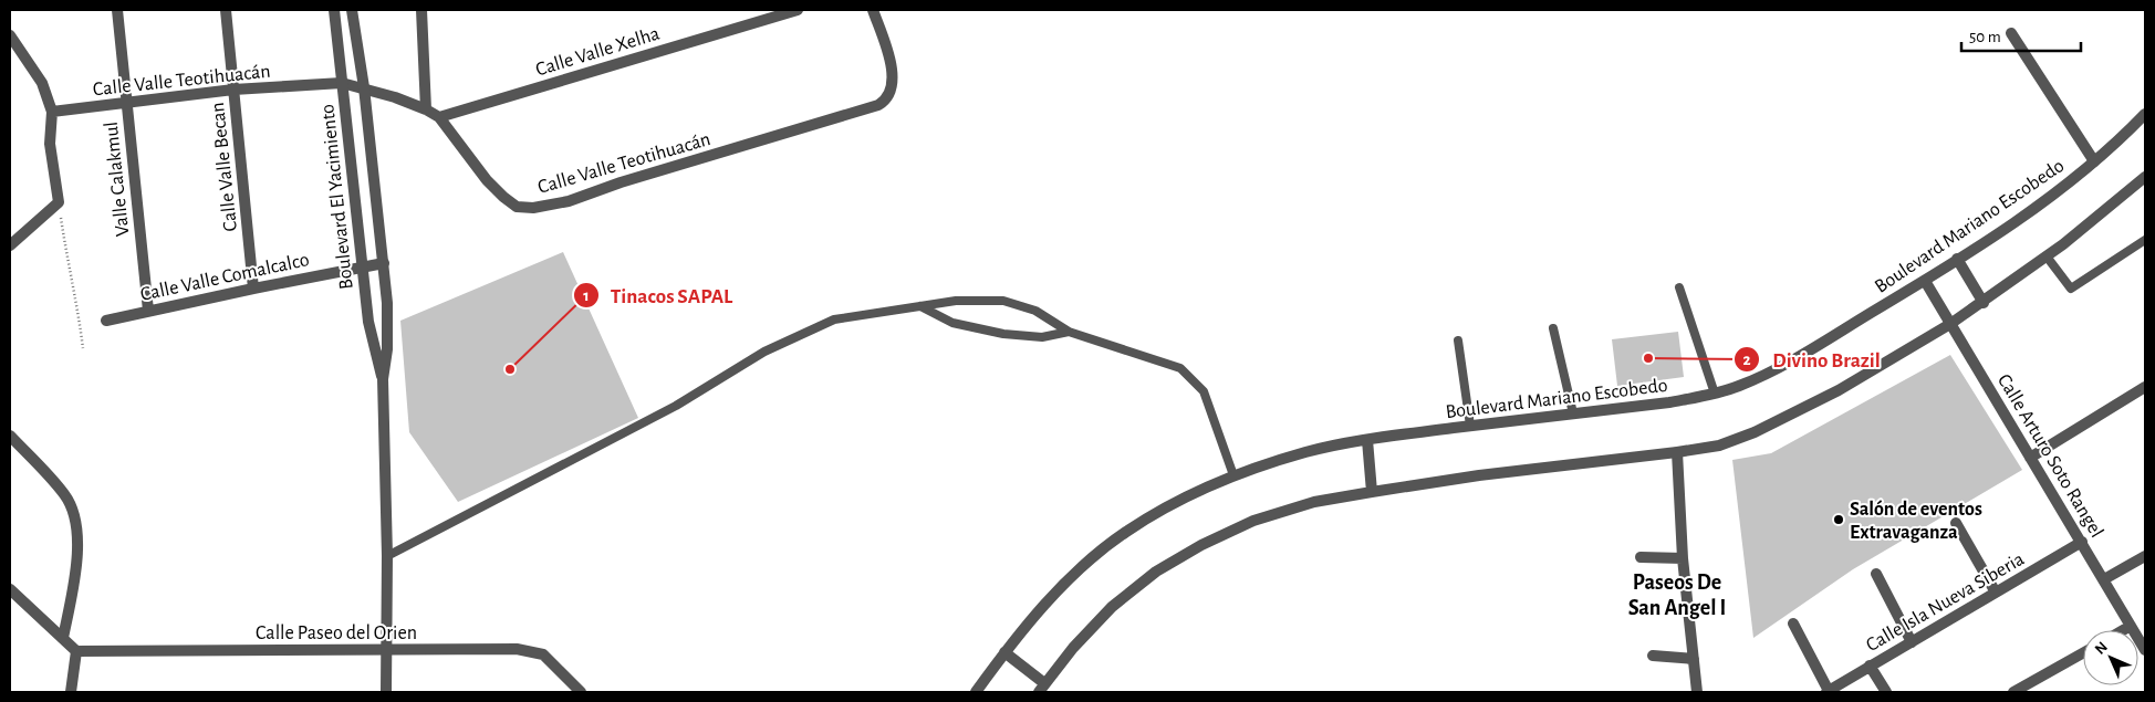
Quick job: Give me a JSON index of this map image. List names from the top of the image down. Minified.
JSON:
{"streets":{"street":["Calle Valle Xelha","Calle Valle Teotihuacán","Calle Valle Becan","Valle Calakmul","Boulevard El Yacimiento","Boulevard Mariano Escobedo","Calle Valle Comalcalco","Calle Arturo Soto Rangel","Calle Isla Nueva Siberia","Calle Paseo del Orien"]},"crossings":[["Calle Valle Xelha","Calle Valle Teotihuacán"],["Calle Valle Teotihuacán","Calle Valle Becan"],["Calle Valle Teotihuacán","Valle Calakmul"],["Calle Valle Teotihuacán","Boulevard El Yacimiento"],["Calle Valle Becan","Calle Valle Comalcalco"],["Valle Calakmul","Calle Valle Comalcalco"],["Boulevard El Yacimiento","Calle Valle Comalcalco"],["Boulevard El Yacimiento","Calle Paseo del Orien"],["Boulevard Mariano Escobedo","Calle Arturo Soto Rangel"],["Calle Arturo Soto Rangel","Calle Isla Nueva Siberia"]],"districts":["Paseos De San Angel I"],"places":["Divino Brazil","Tinacos SAPAL","Salón de eventos Extravaganza"],"scale_bar":"50 m","north":"top left"}
